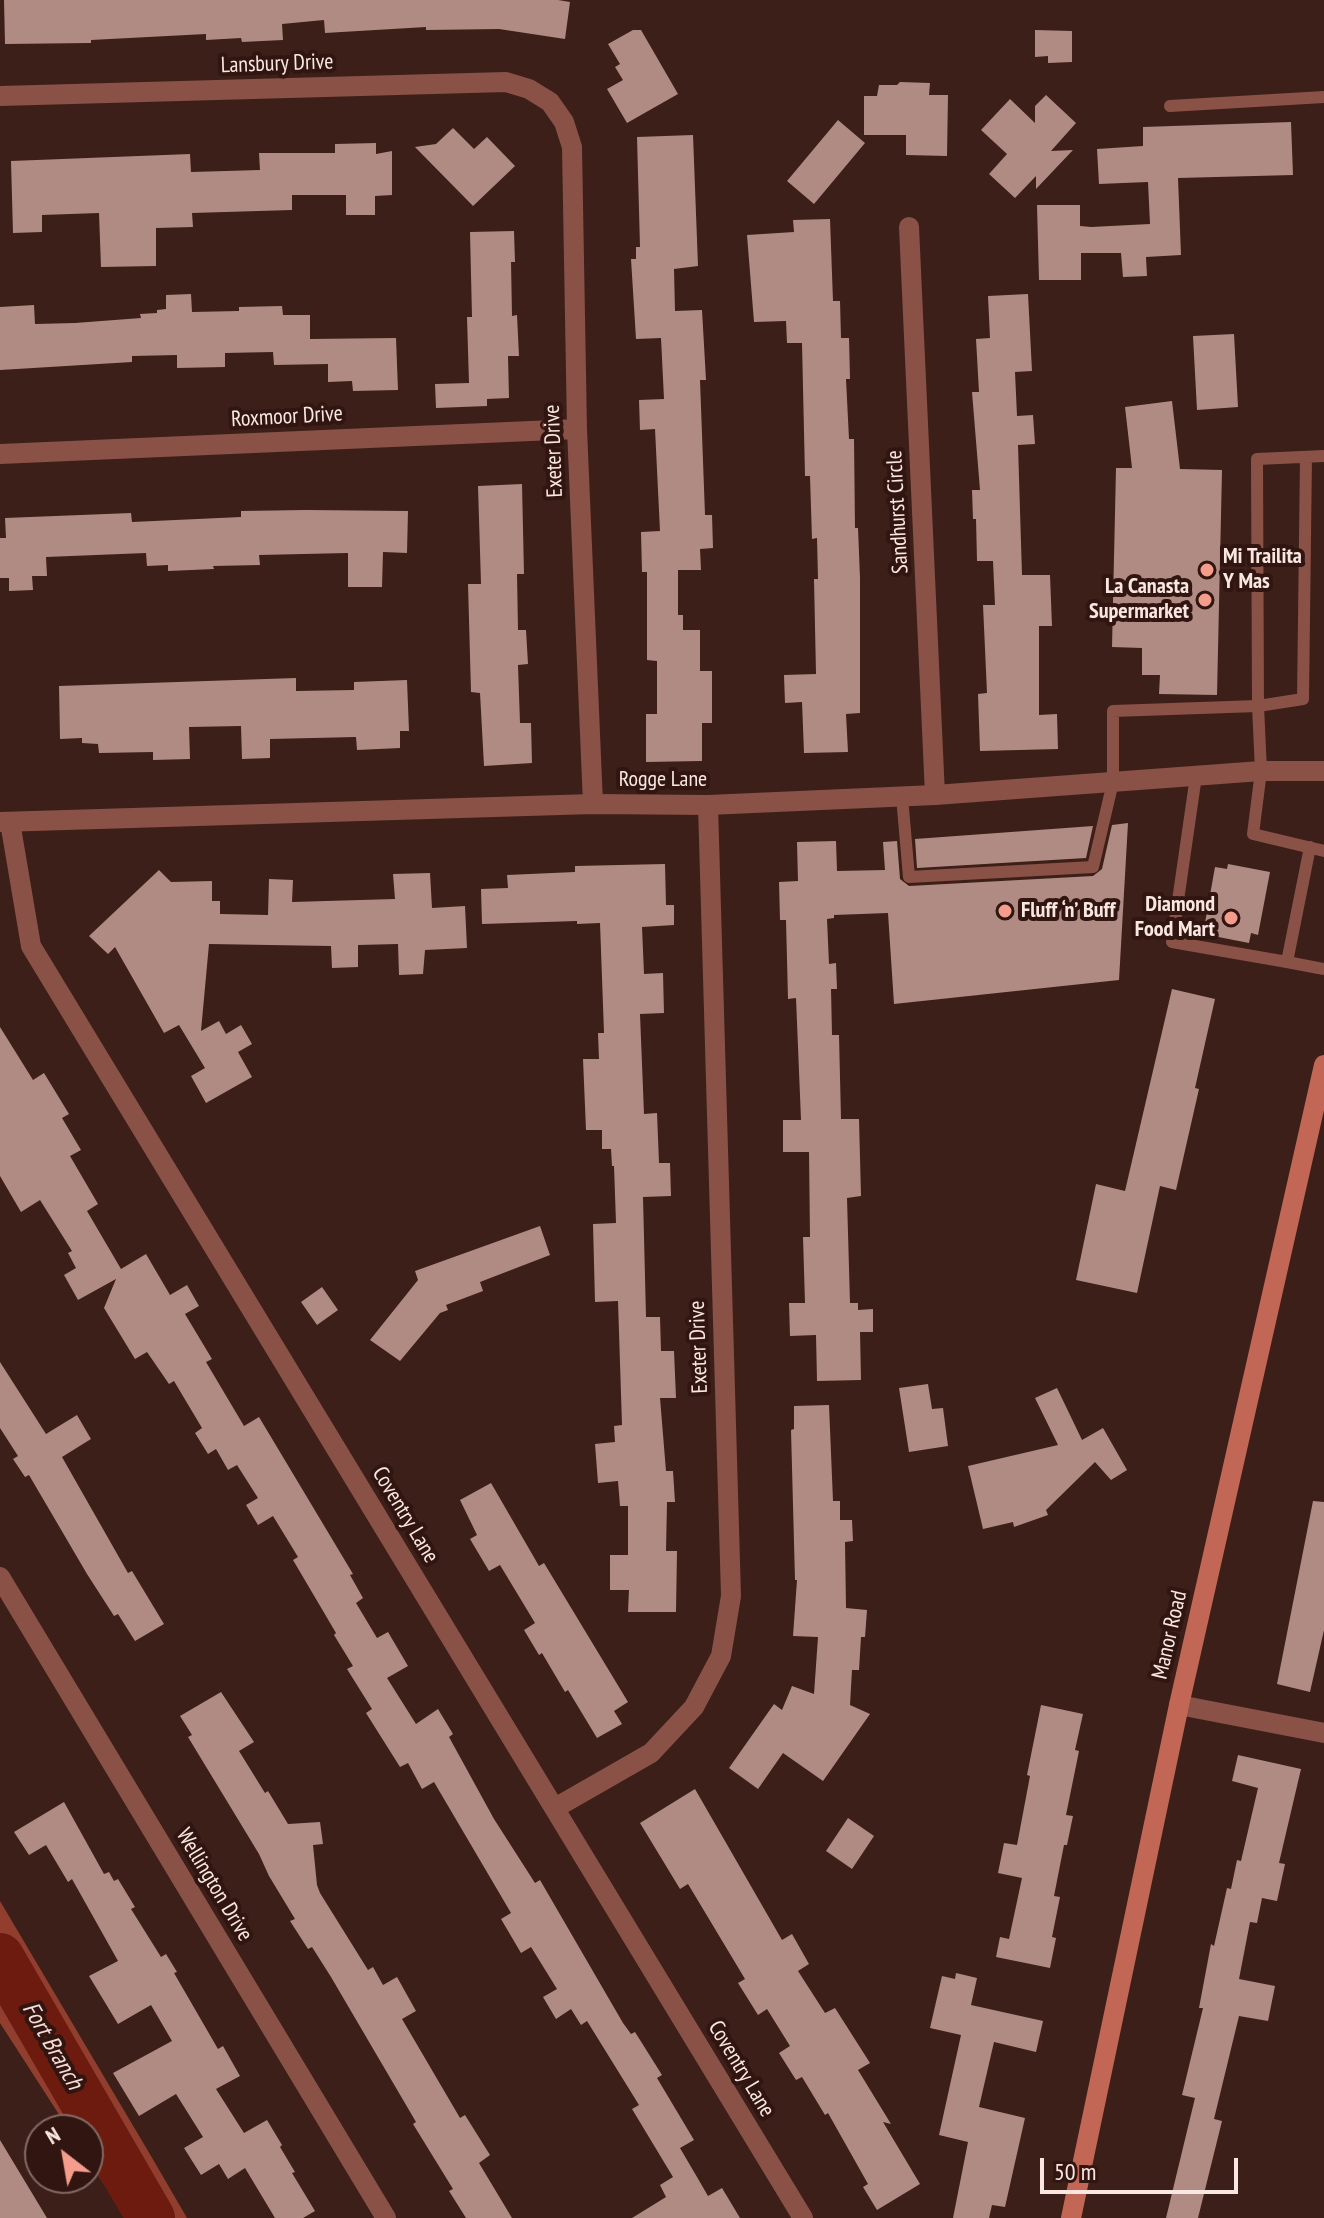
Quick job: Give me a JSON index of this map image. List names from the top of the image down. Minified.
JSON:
{"streets":{"main road":["Manor Road"],"street":["Lansbury Drive","Roxmoor Drive","Exeter Drive","Sandhurst Circle","Rogge Lane","Coventry Lane","Wellington Drive"]},"crossings":[["Lansbury Drive","Exeter Drive"],["Roxmoor Drive","Exeter Drive"],["Exeter Drive","Rogge Lane"],["Exeter Drive","Coventry Lane"],["Sandhurst Circle","Rogge Lane"],["Rogge Lane","Coventry Lane"]],"water":["Fort Branch"],"places":["Mi Trailita Y Mas","La Canasta Supermarket","Fluff ‘n’ Buff","Diamond Food Mart"],"scale_bar":"50 m","north":"top left"}
